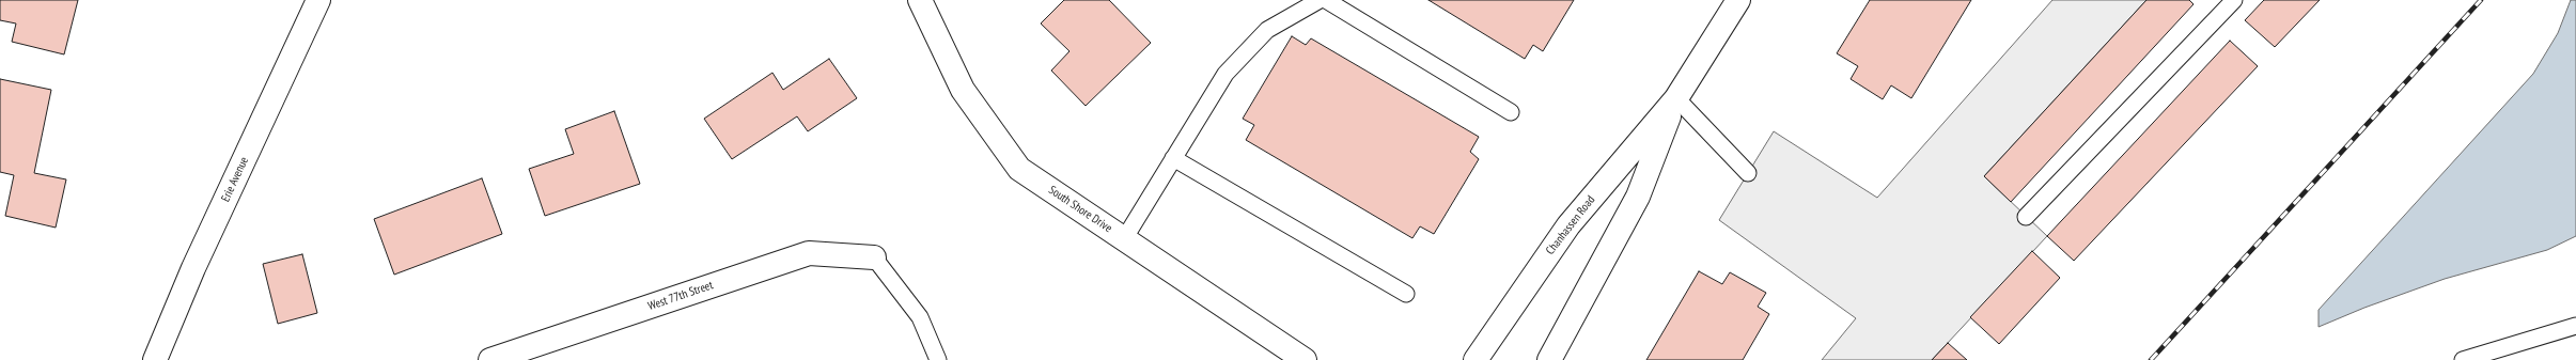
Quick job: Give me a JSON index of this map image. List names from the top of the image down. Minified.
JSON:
{"streets":{"street":["Erie Avenue","South Shore Drive","Chanhassen Road","West 77th Street"]}}
